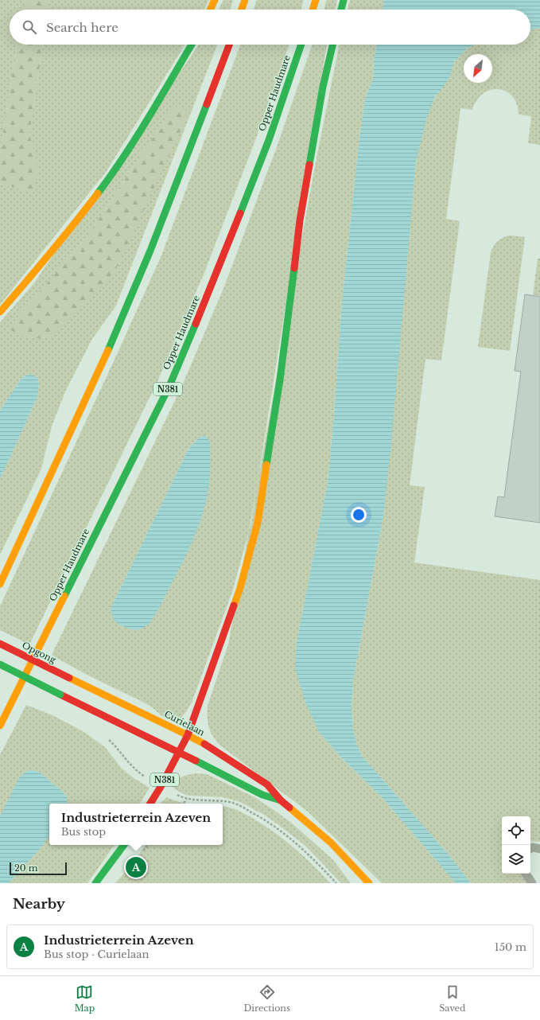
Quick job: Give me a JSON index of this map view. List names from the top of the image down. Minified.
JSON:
{"streets":{"main road":["Opper Haudmare","N381","Opgong","Curielaan"]},"crossings":[["N381","Curielaan"],["Opgong","Curielaan"]],"scale_bar":"20 m","north":"bottom left","page":{"search":"Search here","popup":["Industrieterrein Azeven","Bus stop"],"pins":"A","scale":"20 m","heading":"Nearby","list":[{"mark":"A","name":"Industrieterrein Azeven","note":"Bus stop · Curielaan","value":"150 m"}],"nav":["Map","Directions","Saved"]}}
